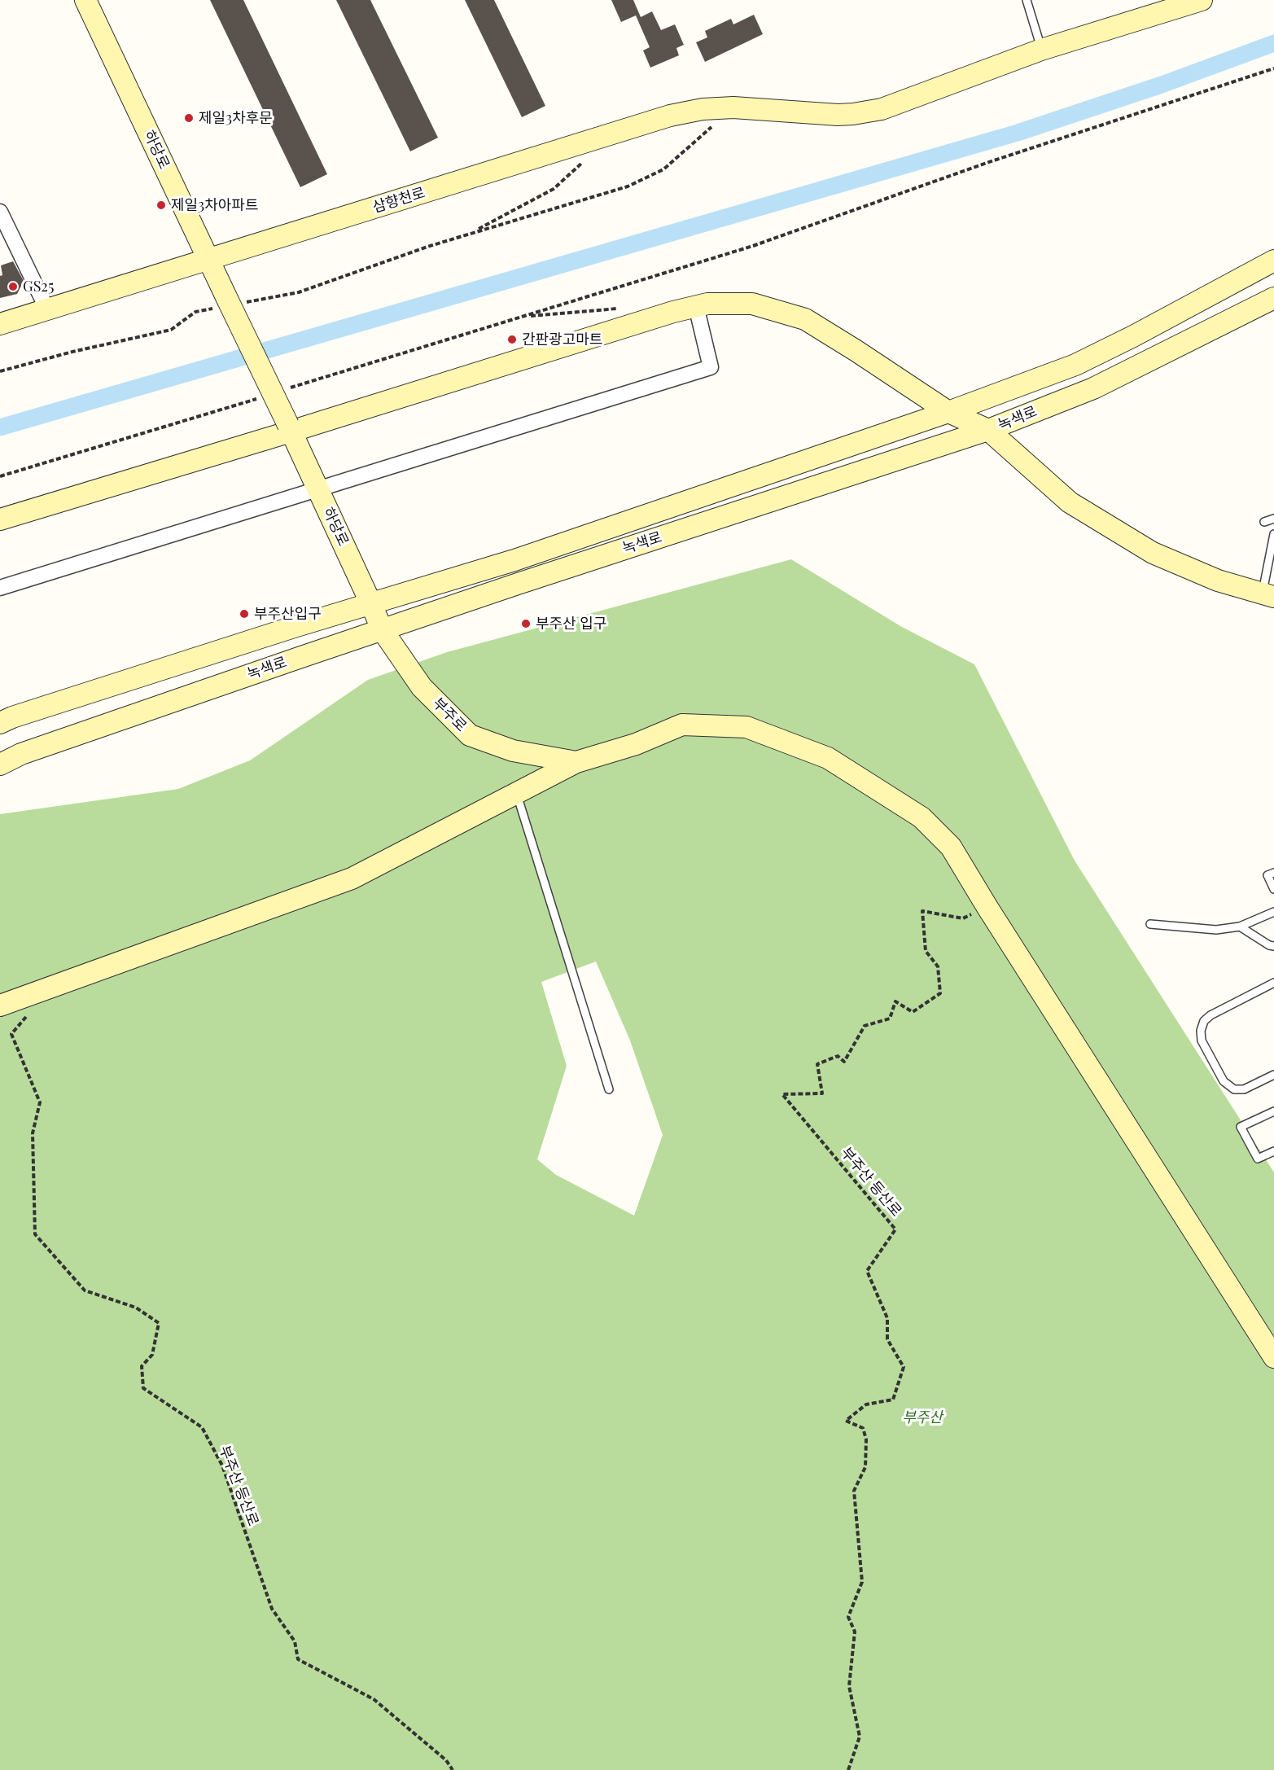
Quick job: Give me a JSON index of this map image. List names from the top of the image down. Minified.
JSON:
{"streets":{"street":["하당로","삼향천로","녹색로","부주로"],"path":["부주산 등산로"]},"crossings":[["하당로","삼향천로"],["하당로","녹색로"],["하당로","부주로"],["녹색로","부주로"]],"parks":["부주산"],"places":["제일3차후문","제일3차아파트","GS25","간판광고마트","부주산입구","부주산 입구"]}
